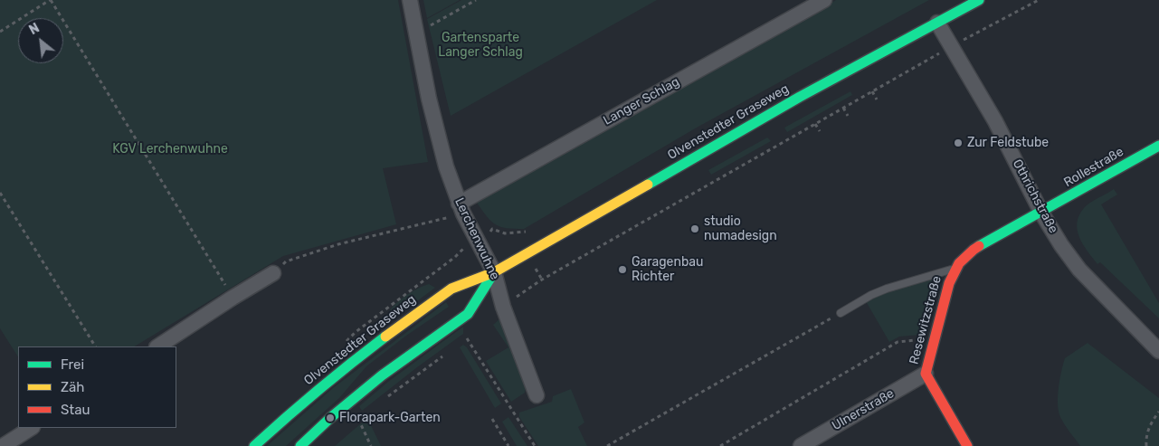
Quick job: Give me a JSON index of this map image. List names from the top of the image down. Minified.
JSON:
{"streets":{"main road":["Olvenstedter Graseweg","Rollestraße","Resewitzstraße"],"street":["Langer Schlag","Othrichstraße","Lerchenwuhne","Ulnerstraße"]},"crossings":[["Langer Schlag","Lerchenwuhne"],["Olvenstedter Graseweg","Othrichstraße"],["Olvenstedter Graseweg","Lerchenwuhne"],["Rollestraße","Othrichstraße"],["Rollestraße","Resewitzstraße"],["Othrichstraße","Resewitzstraße"],["Resewitzstraße","Ulnerstraße"]],"parks":["Gartensparte Langer Schlag","KGV Lerchenwuhne"],"places":["Zur Feldstube","studio numadesign","Garagenbau Richter","Florapark-Garten"],"legend":["Frei","Zäh","Stau"],"north":"top left"}
